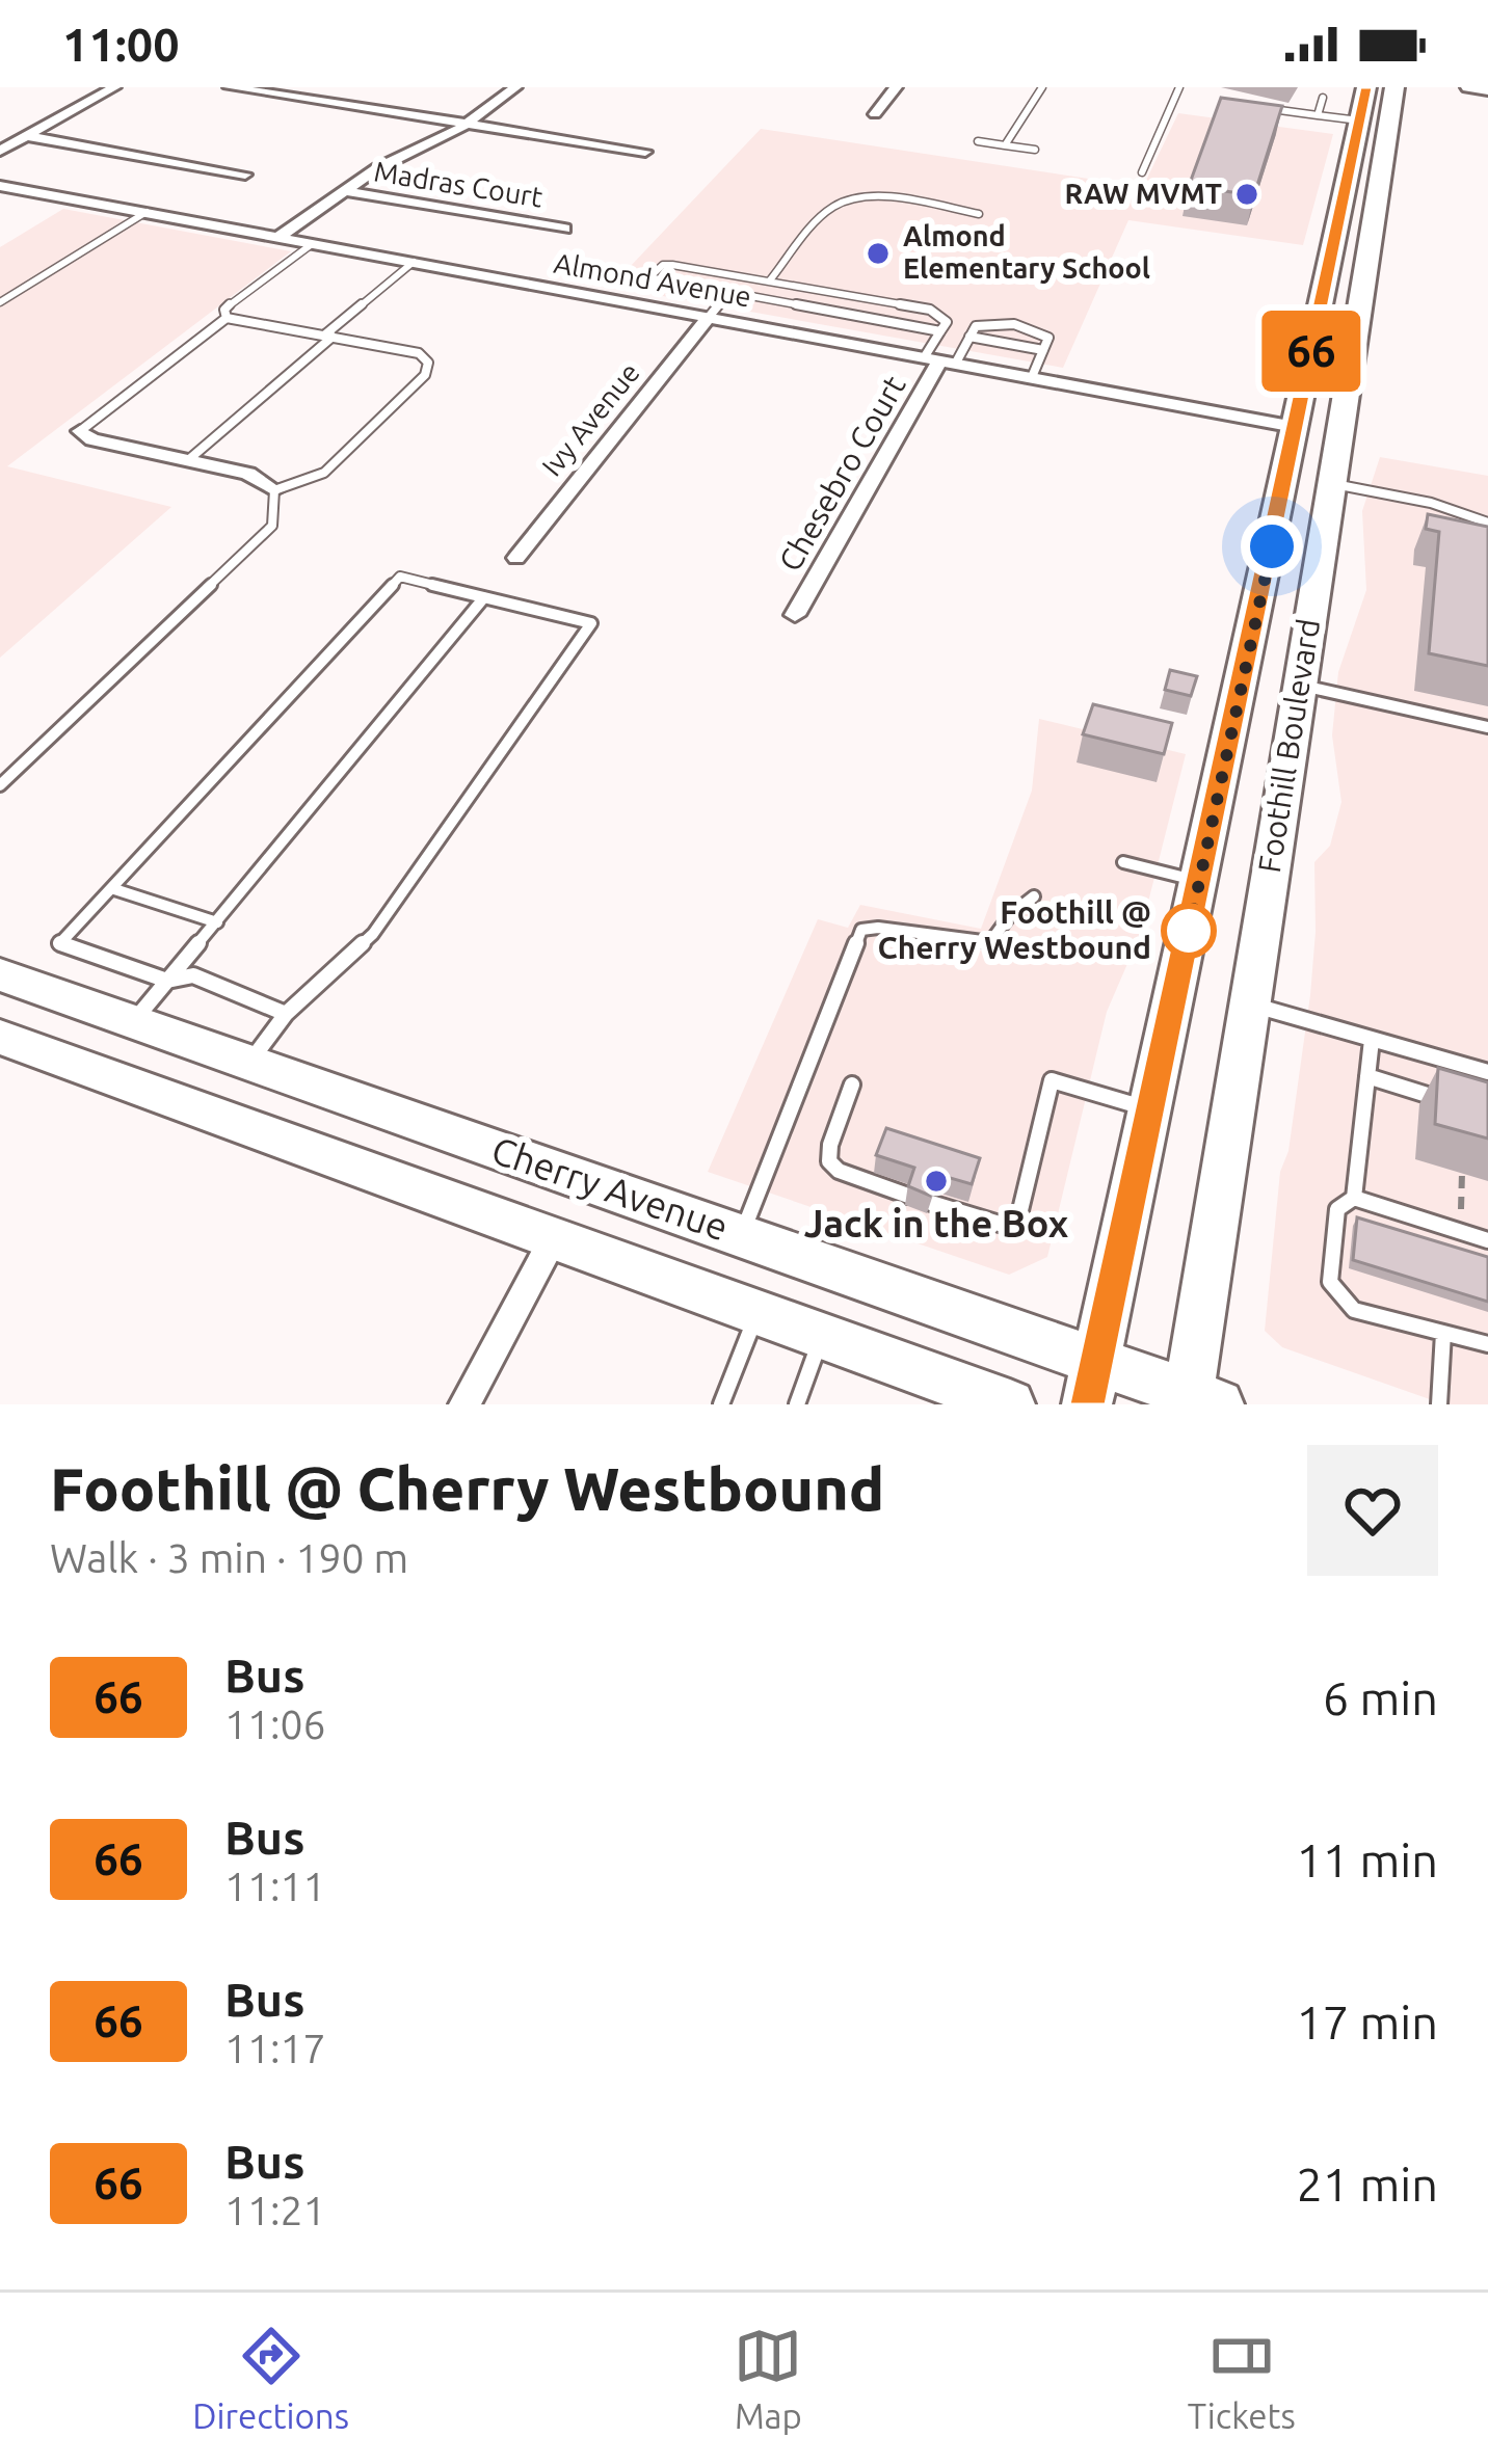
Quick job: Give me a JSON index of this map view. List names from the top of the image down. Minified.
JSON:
{"streets":{"main road":["Foothill Boulevard","Cherry Avenue"],"street":["Madras Court","Almond Avenue","Ivy Avenue","Chesebro Court"]},"crossings":[["Almond Avenue","Ivy Avenue"],["Almond Avenue","Chesebro Court"],["Almond Avenue","Foothill Boulevard"],["Foothill Boulevard","Cherry Avenue"]],"places":["RAW MVMT","Almond Elementary School","Foothill @ Cherry Westbound","Jack in the Box"],"lines":["bus line 66"],"page":{"status":"11:00","on_map":"66","heading":["Foothill @ Cherry Westbound","Walk · 3 min · 190 m"],"list":[{"mark":"66","name":"Bus","note":"11:06","value":"6 min"},{"mark":"66","name":"Bus","note":"11:11","value":"11 min"},{"mark":"66","name":"Bus","note":"11:17","value":"17 min"},{"mark":"66","name":"Bus","note":"11:21","value":"21 min"}],"tabs":["Directions","Map","Tickets"]}}
